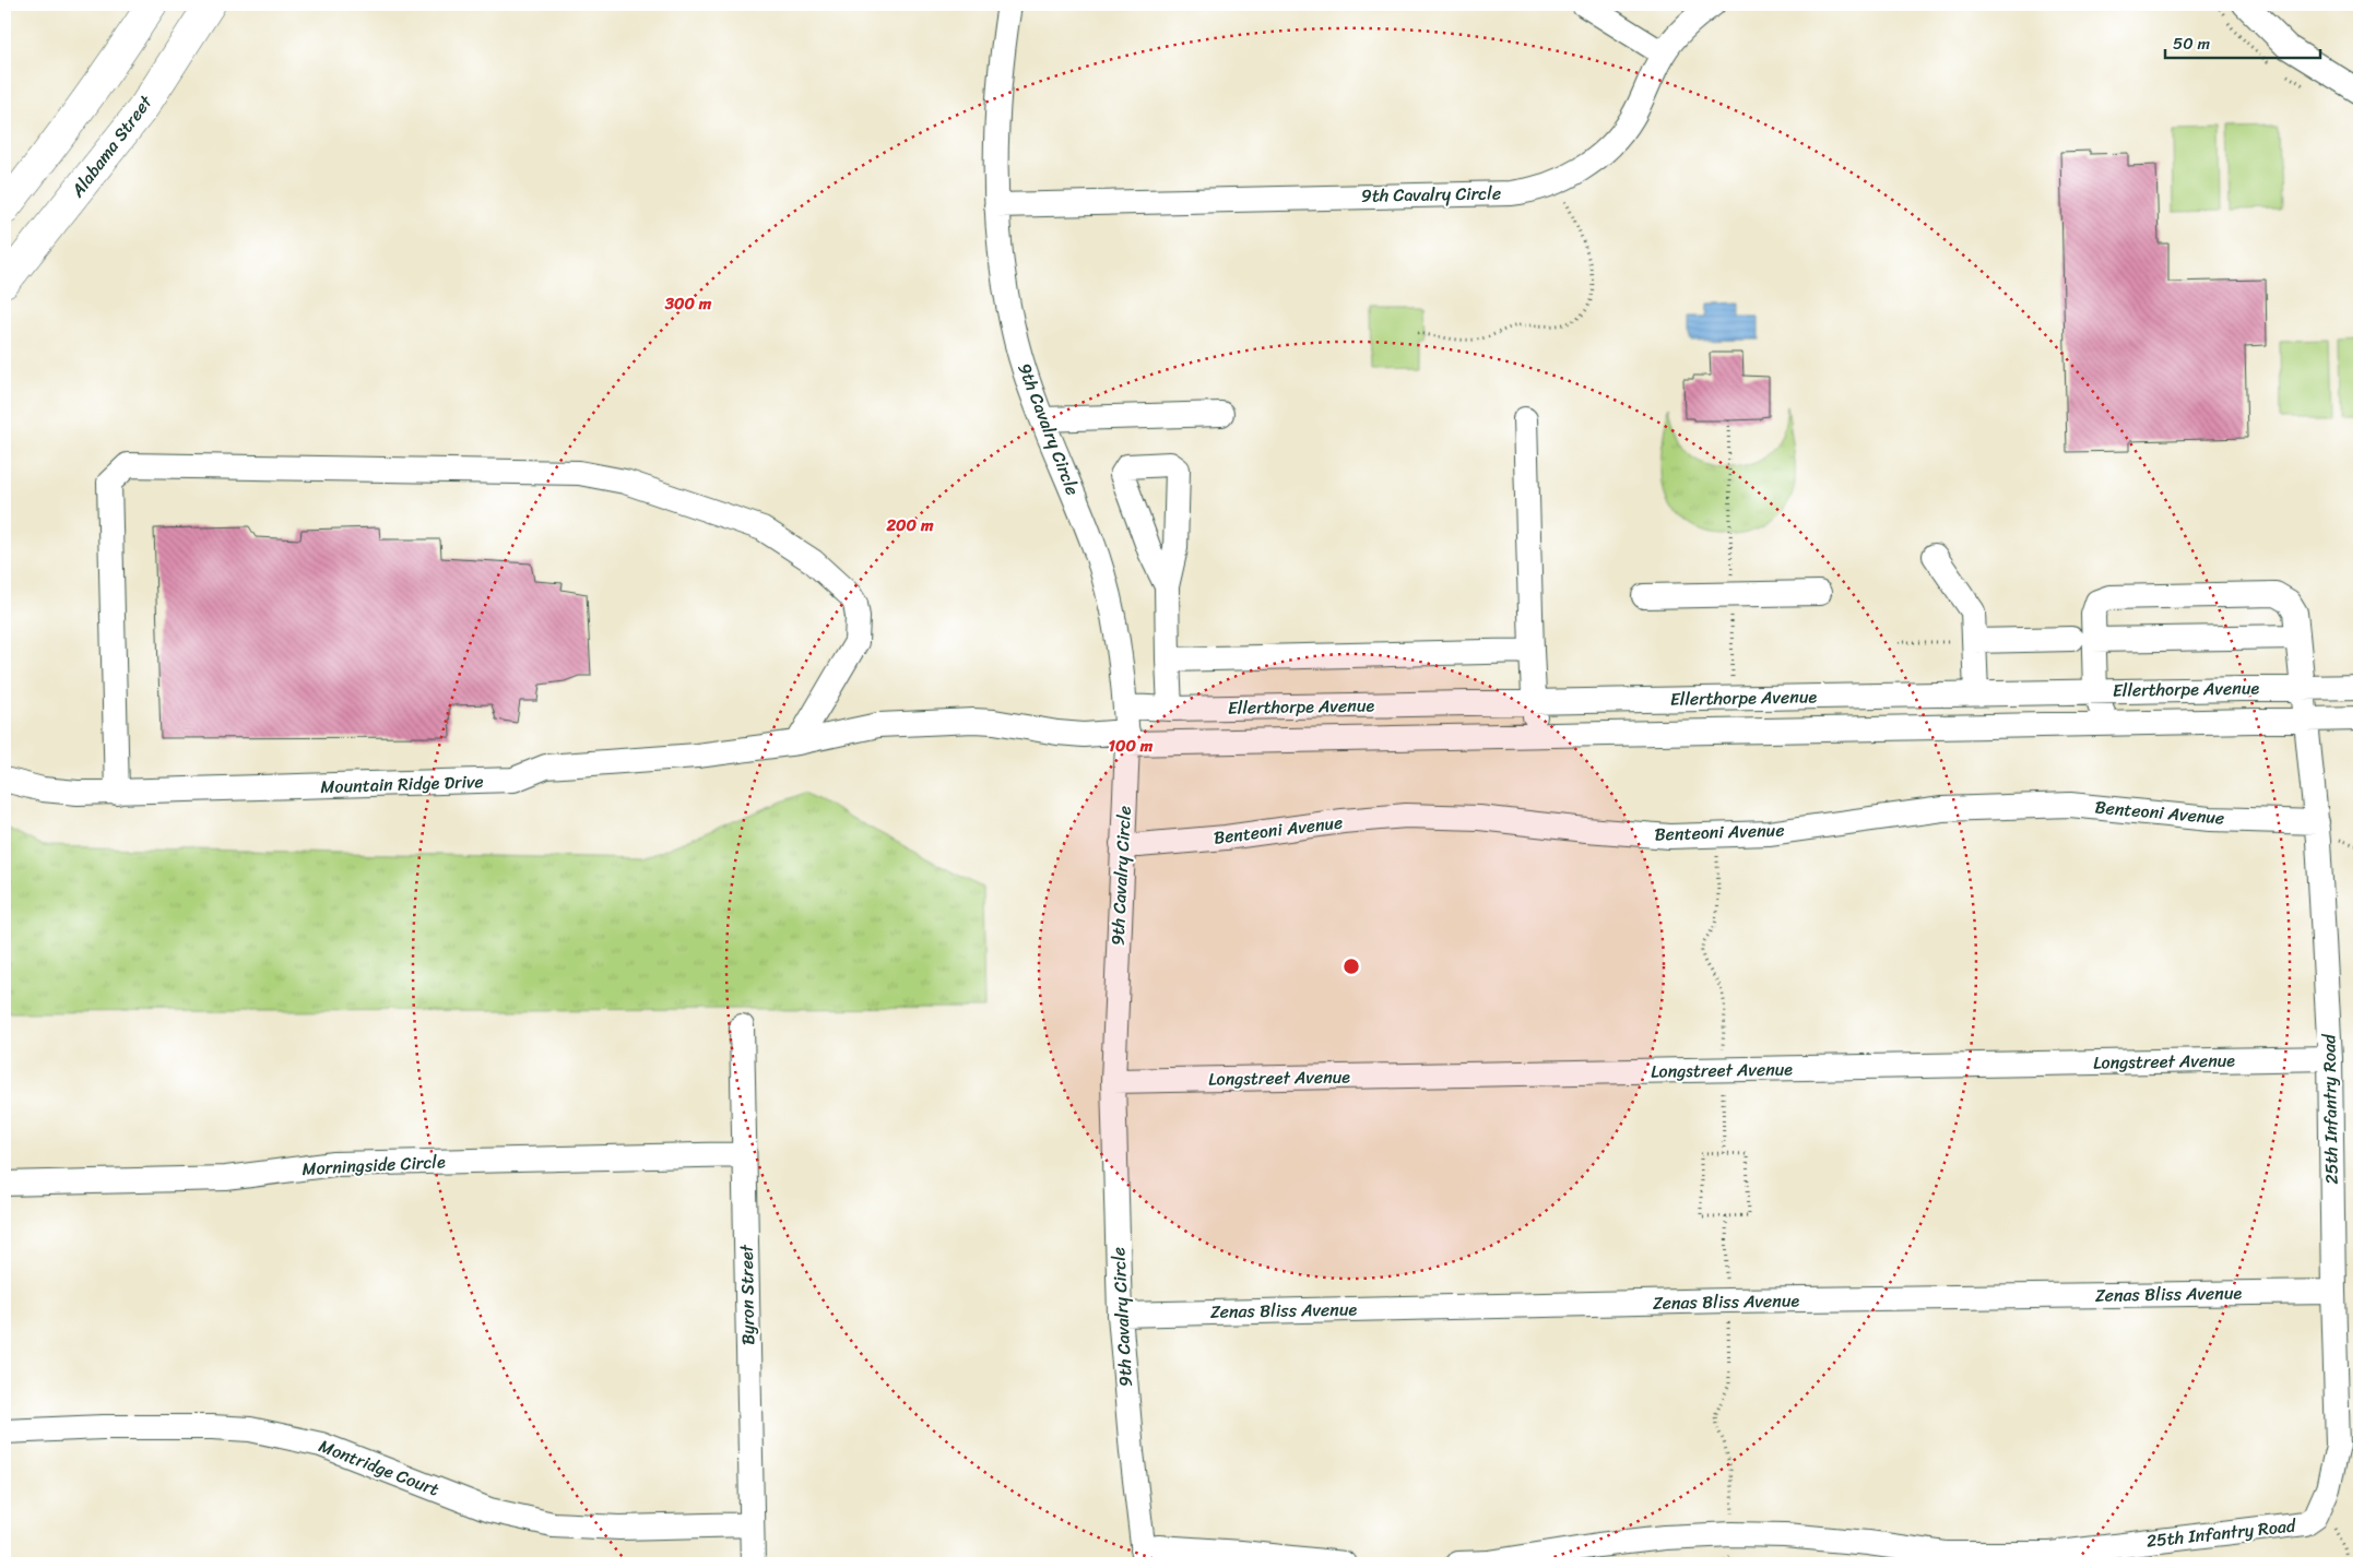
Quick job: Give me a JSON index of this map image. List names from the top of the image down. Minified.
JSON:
{"streets":{"main road":["Alabama Street"],"street":["9th Cavalry Circle","Ellerthorpe Avenue","Mountain Ridge Drive","Benteoni Avenue","Longstreet Avenue","25th Infantry Road","Morningside Circle","Zenas Bliss Avenue","Byron Street","Montridge Court"]},"crossings":[["9th Cavalry Circle","Ellerthorpe Avenue"],["9th Cavalry Circle","Benteoni Avenue"],["9th Cavalry Circle","Longstreet Avenue"],["9th Cavalry Circle","Zenas Bliss Avenue"],["Ellerthorpe Avenue","Mountain Ridge Drive"],["Ellerthorpe Avenue","25th Infantry Road"],["Benteoni Avenue","25th Infantry Road"],["Longstreet Avenue","25th Infantry Road"],["25th Infantry Road","Zenas Bliss Avenue"],["Morningside Circle","Byron Street"],["Byron Street","Montridge Court"]],"scale_bar":"50 m","rings":["300 m","200 m","100 m"]}
